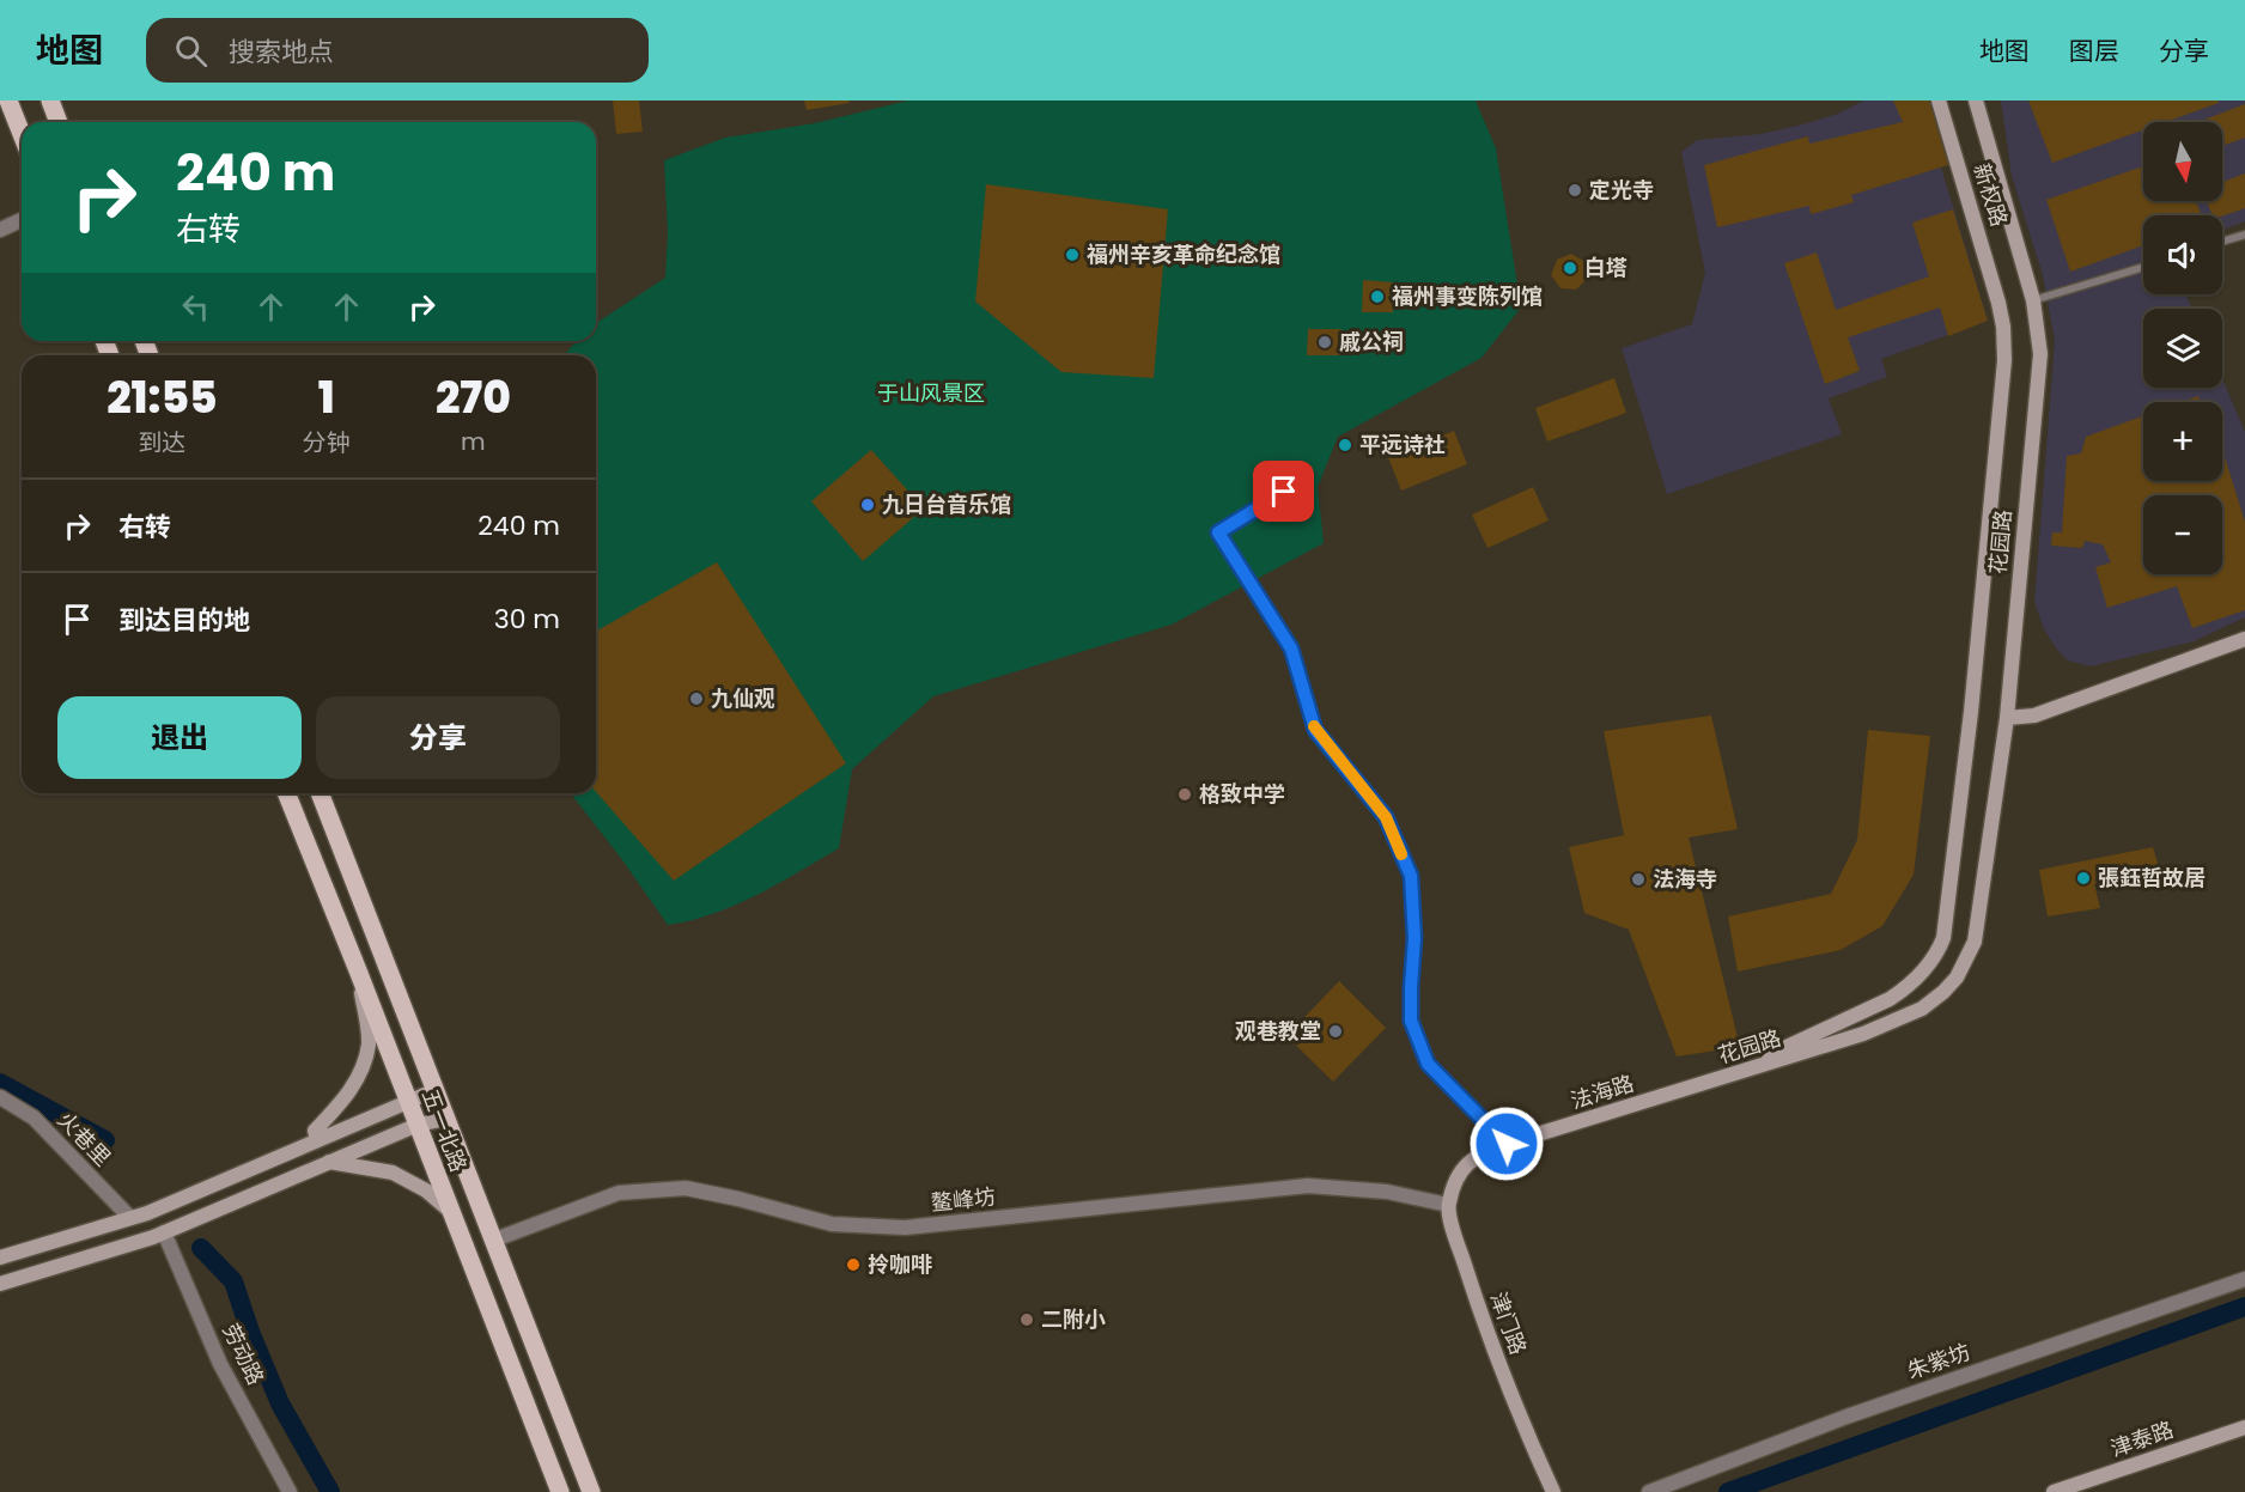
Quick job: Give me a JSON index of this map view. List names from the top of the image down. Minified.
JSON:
{"streets":{"main road":["五一北路"],"street":["新权路","花园路","法海路","火巷里","鳌峰坊","津门路","劳动路","朱紫坊","津泰路"]},"crossings":[["新权路","花园路"],["花园路","法海路"],["法海路","鳌峰坊"],["法海路","津门路"],["五一北路","鳌峰坊"],["鳌峰坊","津门路"]],"parks":["于山风景区"],"places":["定光寺","福州辛亥革命纪念馆","白塔","福州事变陈列馆","戚公祠","平远诗社","九日台音乐馆","九仙观","格致中学","張鈺哲故居","法海寺","观巷教堂","拎咖啡","二附小"],"north":"bottom","page":{"header":"地图","search":"搜索地点","nav":["地图","图层","分享"],"map_buttons":["+","−"],"turn":["240 m","右转"],"eta":["21:55","到达","1","分钟","270","m"],"list":[{"name":"右转","value":"240 m"},{"name":"到达目的地","value":"30 m"}],"buttons":["退出","分享"]}}
